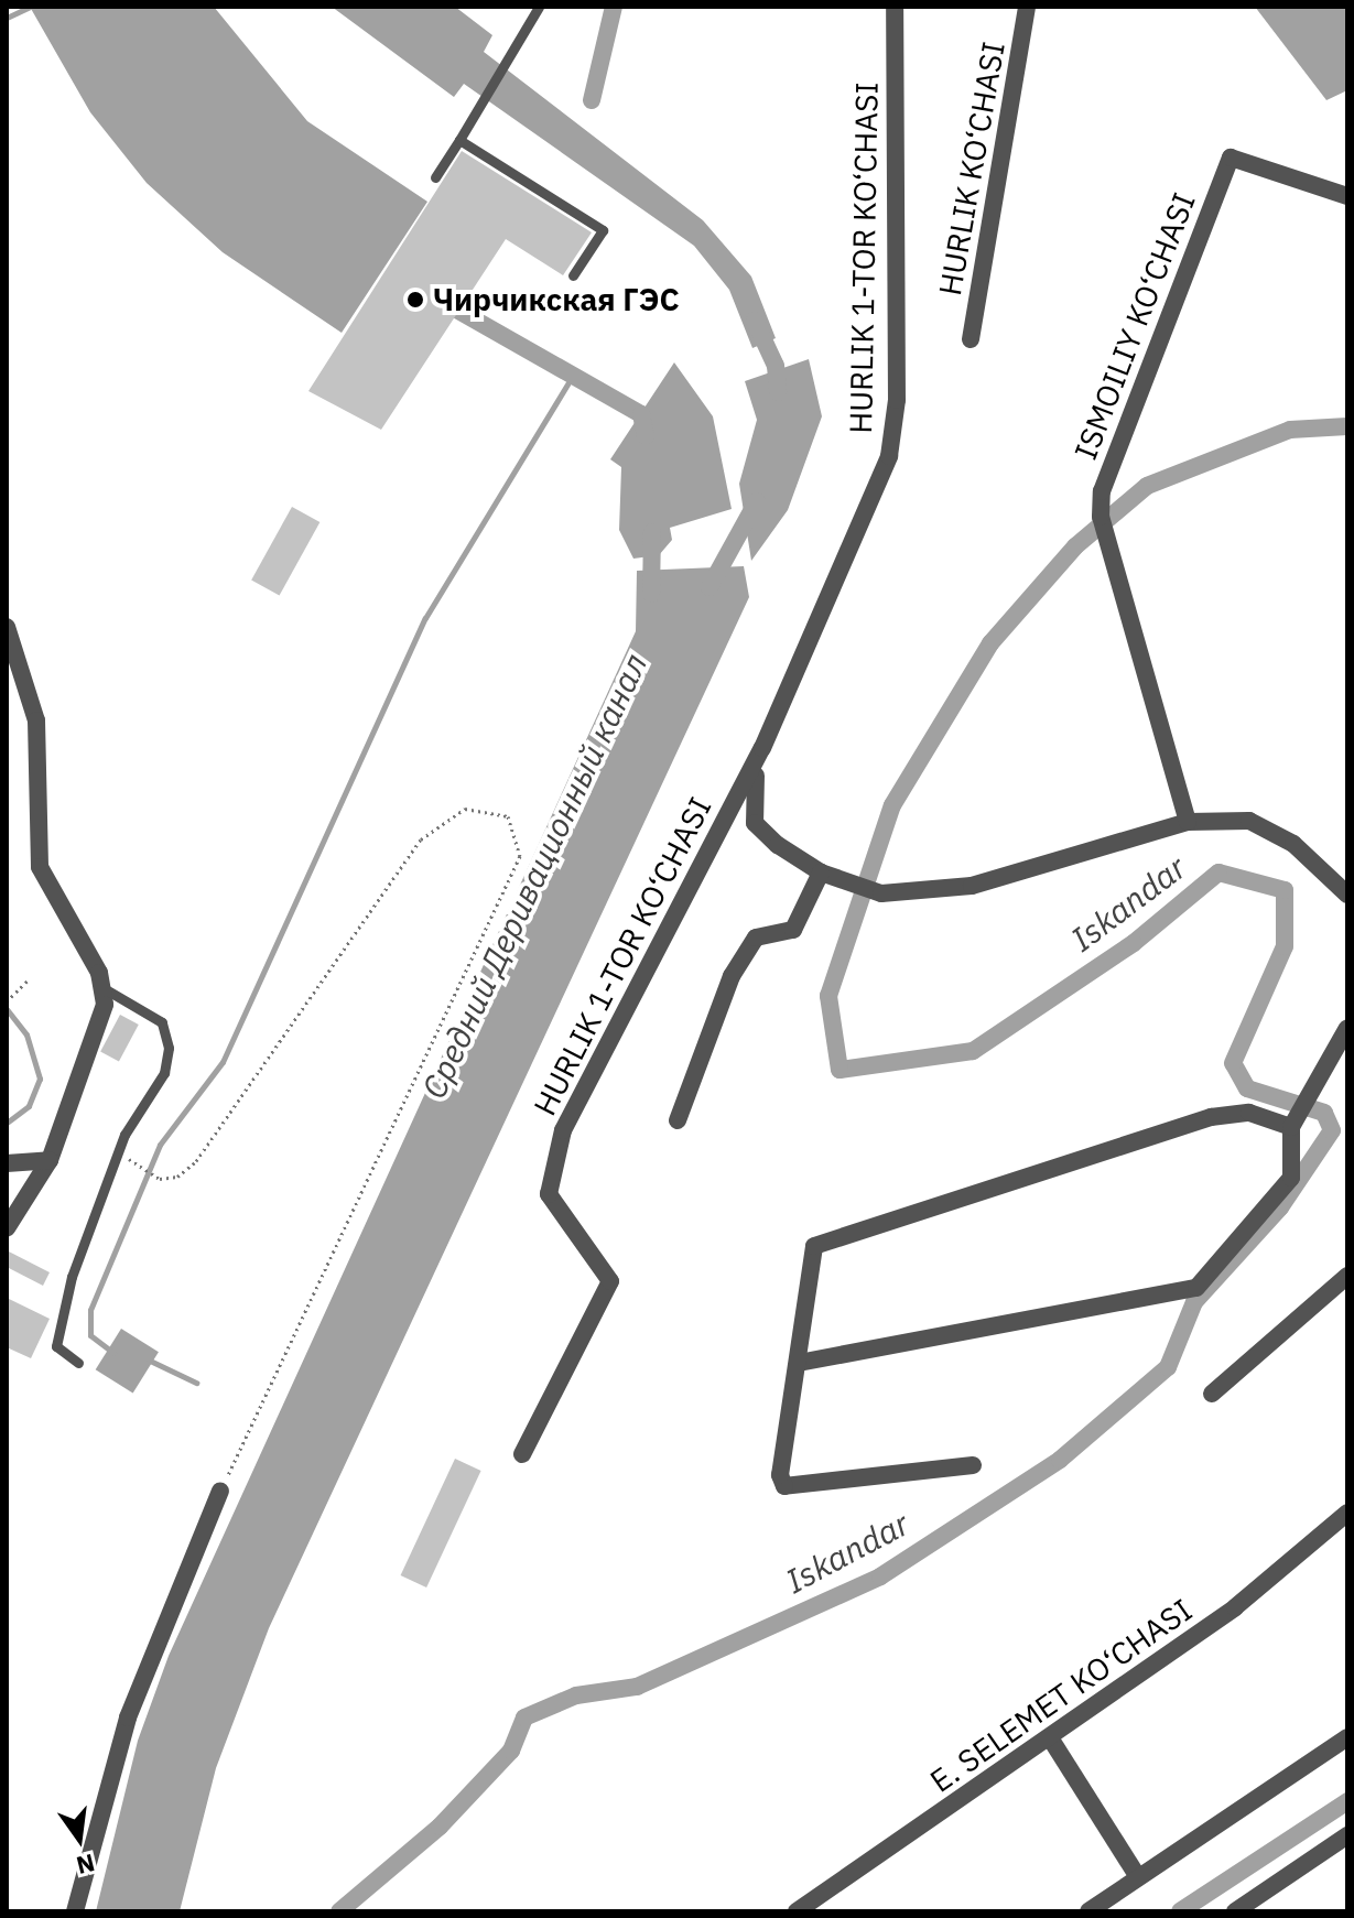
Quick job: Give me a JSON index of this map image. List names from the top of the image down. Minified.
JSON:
{"streets":{"street":["HURLIK KO‘CHASI","HURLIK 1-TOR KO‘CHASI","ISMOILIY KO‘CHASI","E. SELEMET KO‘CHASI"]},"crossings":[["HURLIK 1-TOR KO‘CHASI","ISMOILIY KO‘CHASI"]],"water":["Средний Деривационный канал","Iskandar"],"places":["Чирчикская ГЭС"],"north":"bottom"}
